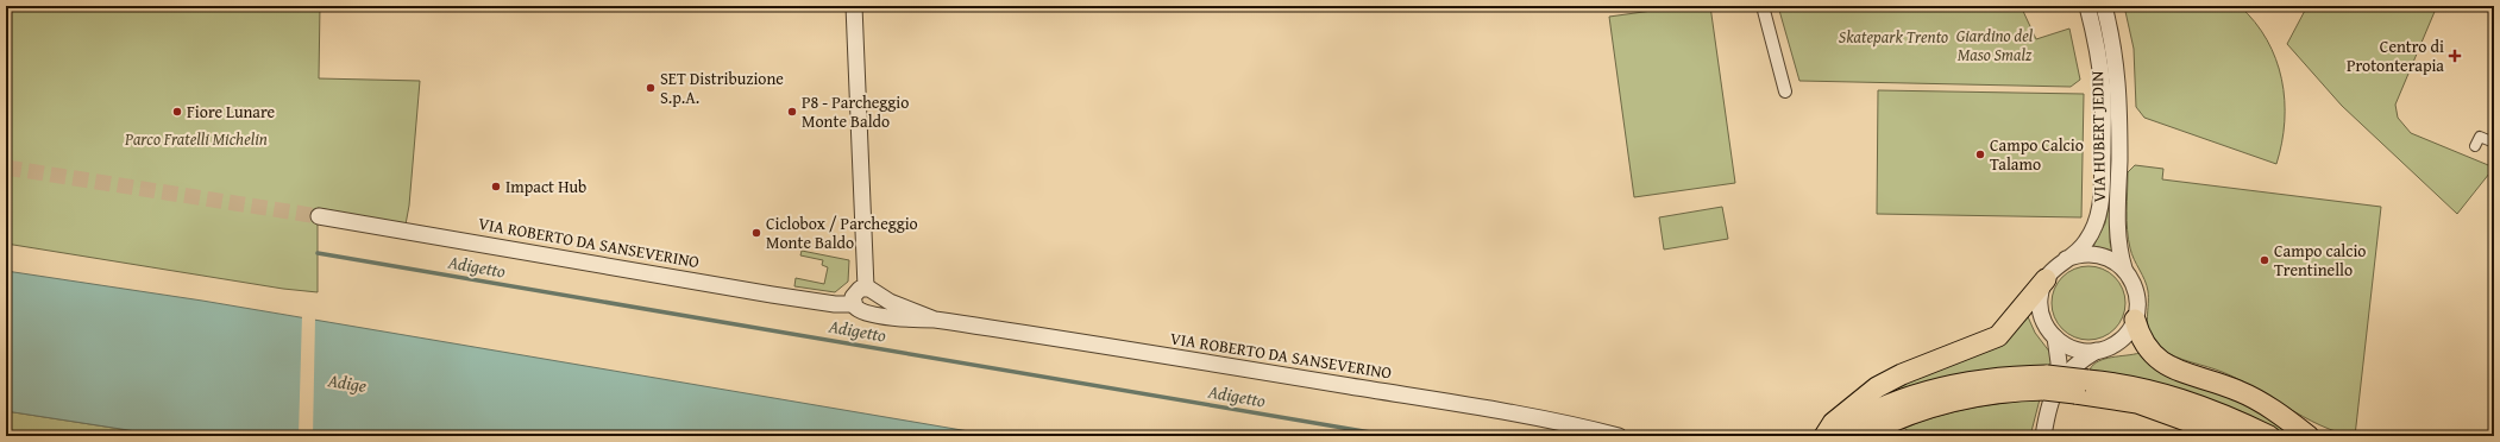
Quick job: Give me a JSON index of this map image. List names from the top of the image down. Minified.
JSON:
{"streets":{"street":["VIA HUBERT JEDIN","VIA ROBERTO DA SANSEVERINO"]},"water":["Adigetto","Adige"],"parks":["Giardino del Maso Smalz","Skatepark Trento","Parco Fratelli Michelin"],"places":{"health":["Centro di Protonterapia"],"other":["SET Distribuzione S.p.A.","Fiore Lunare","P8 - Parcheggio Monte Baldo","Campo Calcio Talamo","Impact Hub","Ciclobox / Parcheggio Monte Baldo","Campo calcio Trentinello"]}}
